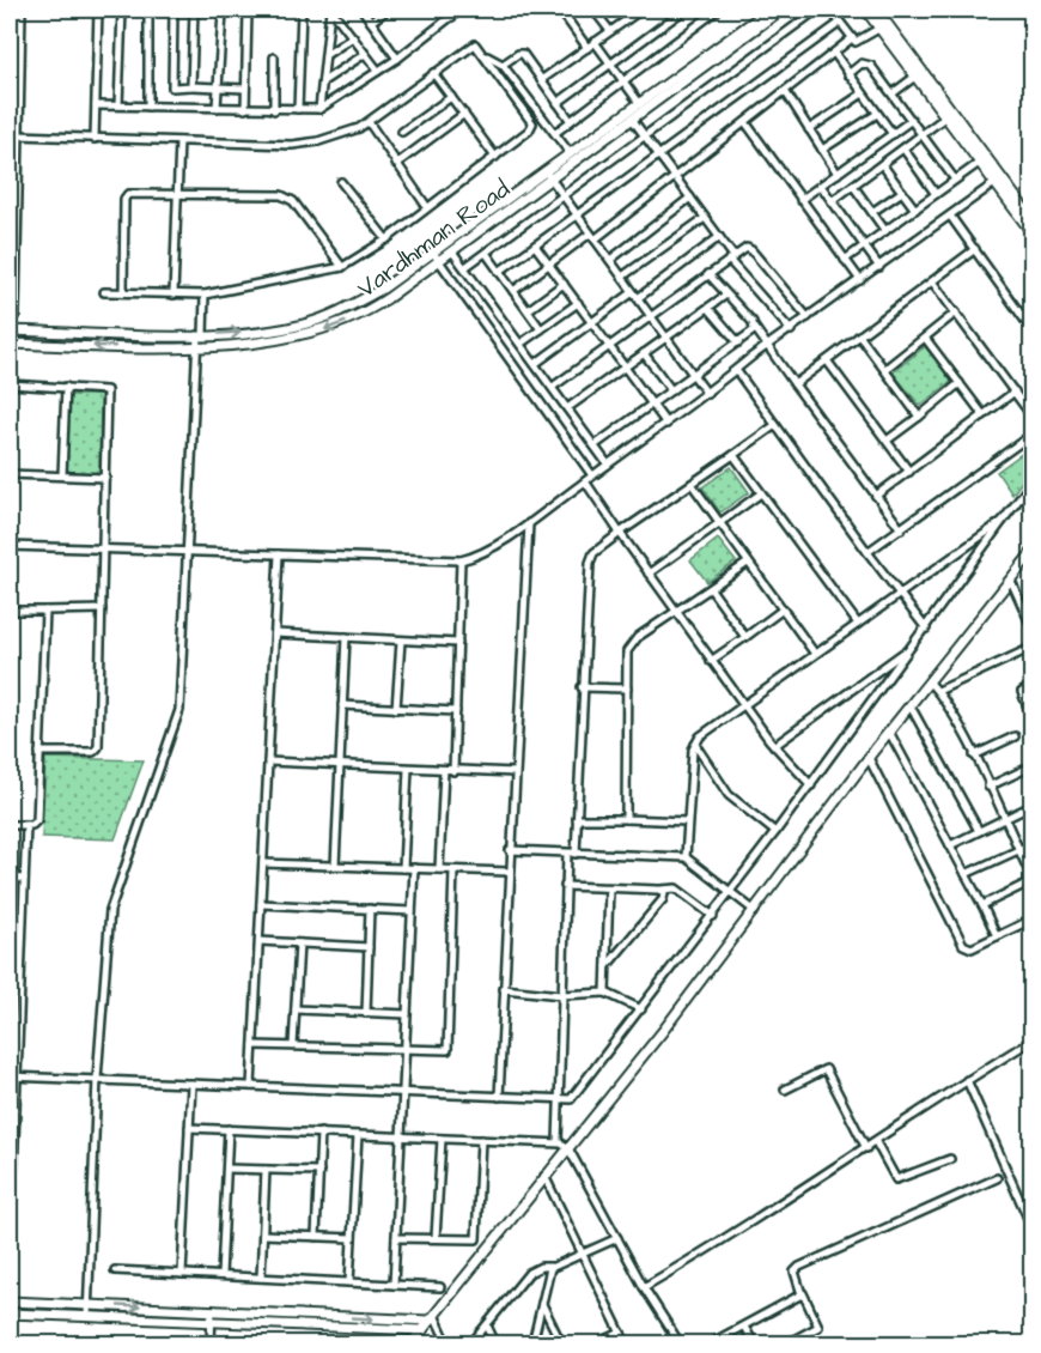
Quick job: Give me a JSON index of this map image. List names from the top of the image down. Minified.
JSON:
{"streets":{"street":["Vardhman Road"]}}
